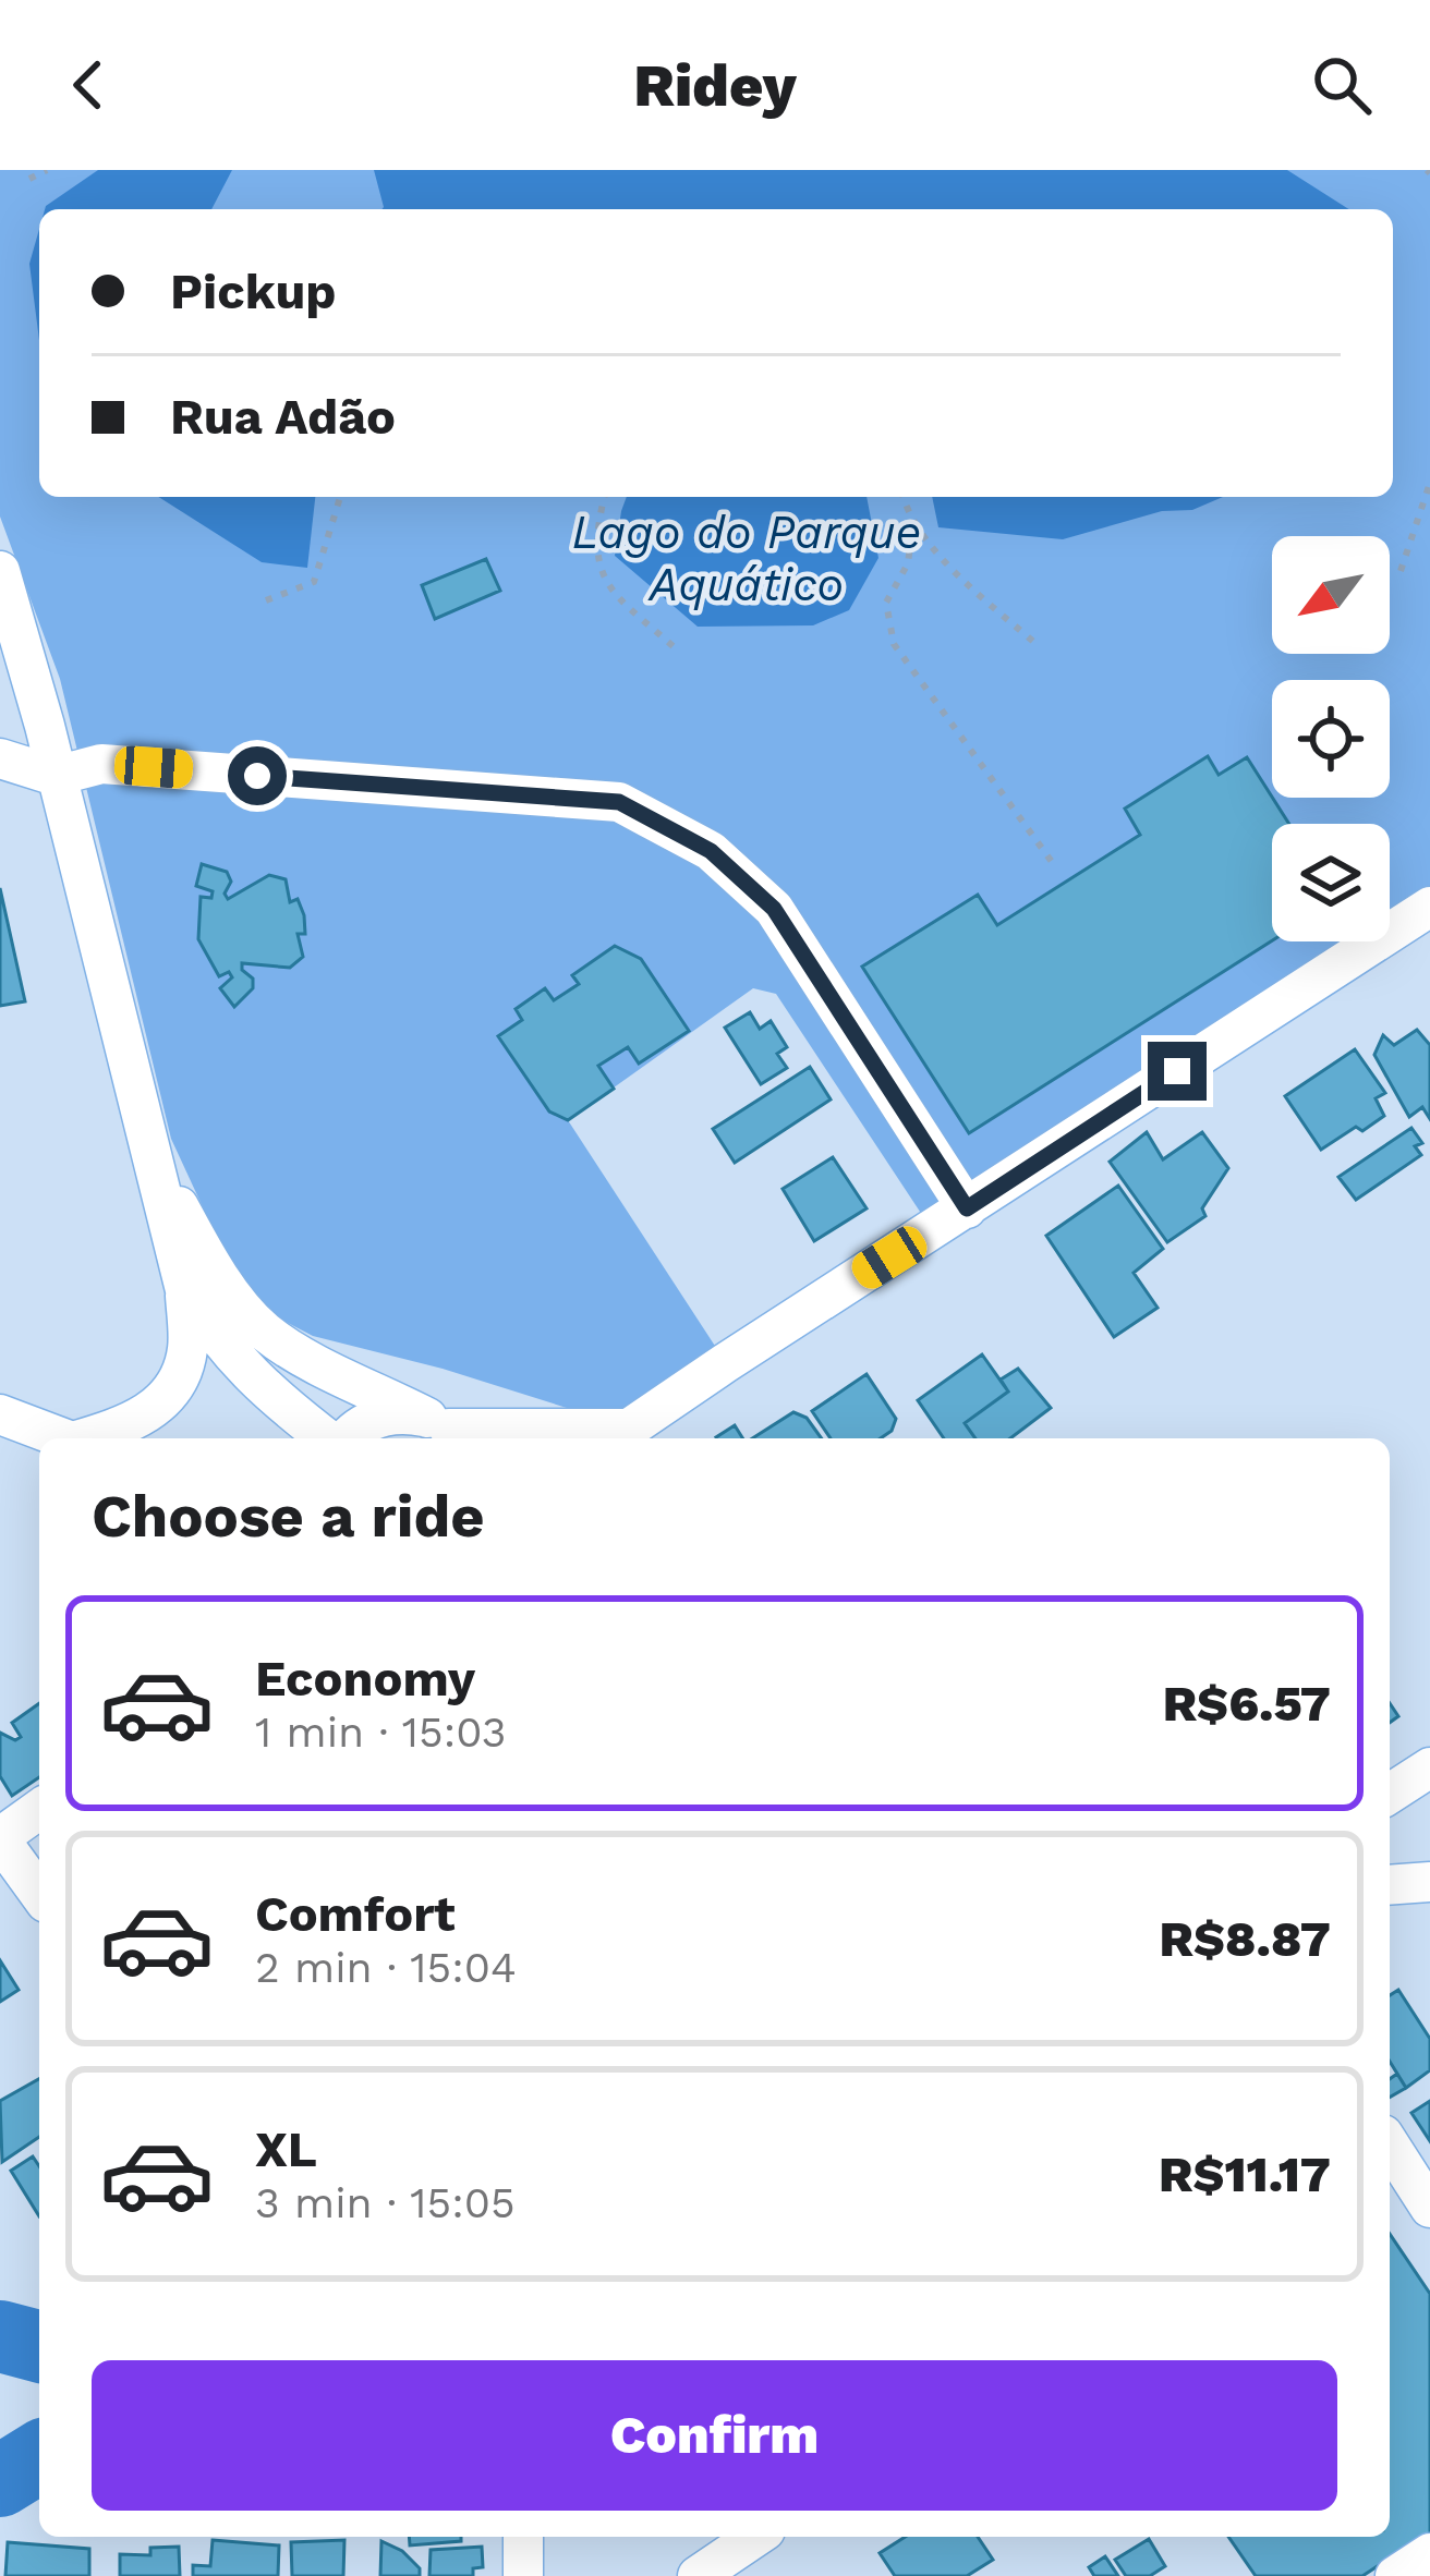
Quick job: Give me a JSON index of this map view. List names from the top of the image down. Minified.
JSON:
{"water":["Lago do Parque Aquático"],"north":"bottom left","page":{"header":"Ridey","banner":["Pickup","Rua Adão"],"heading":"Choose a ride","list":[{"name":"Economy","note":"1 min · 15:03","value":"R$6.57"},{"name":"Comfort","note":"2 min · 15:04","value":"R$8.87"},{"name":"XL","note":"3 min · 15:05","value":"R$11.17"}],"buttons":"Confirm"}}
